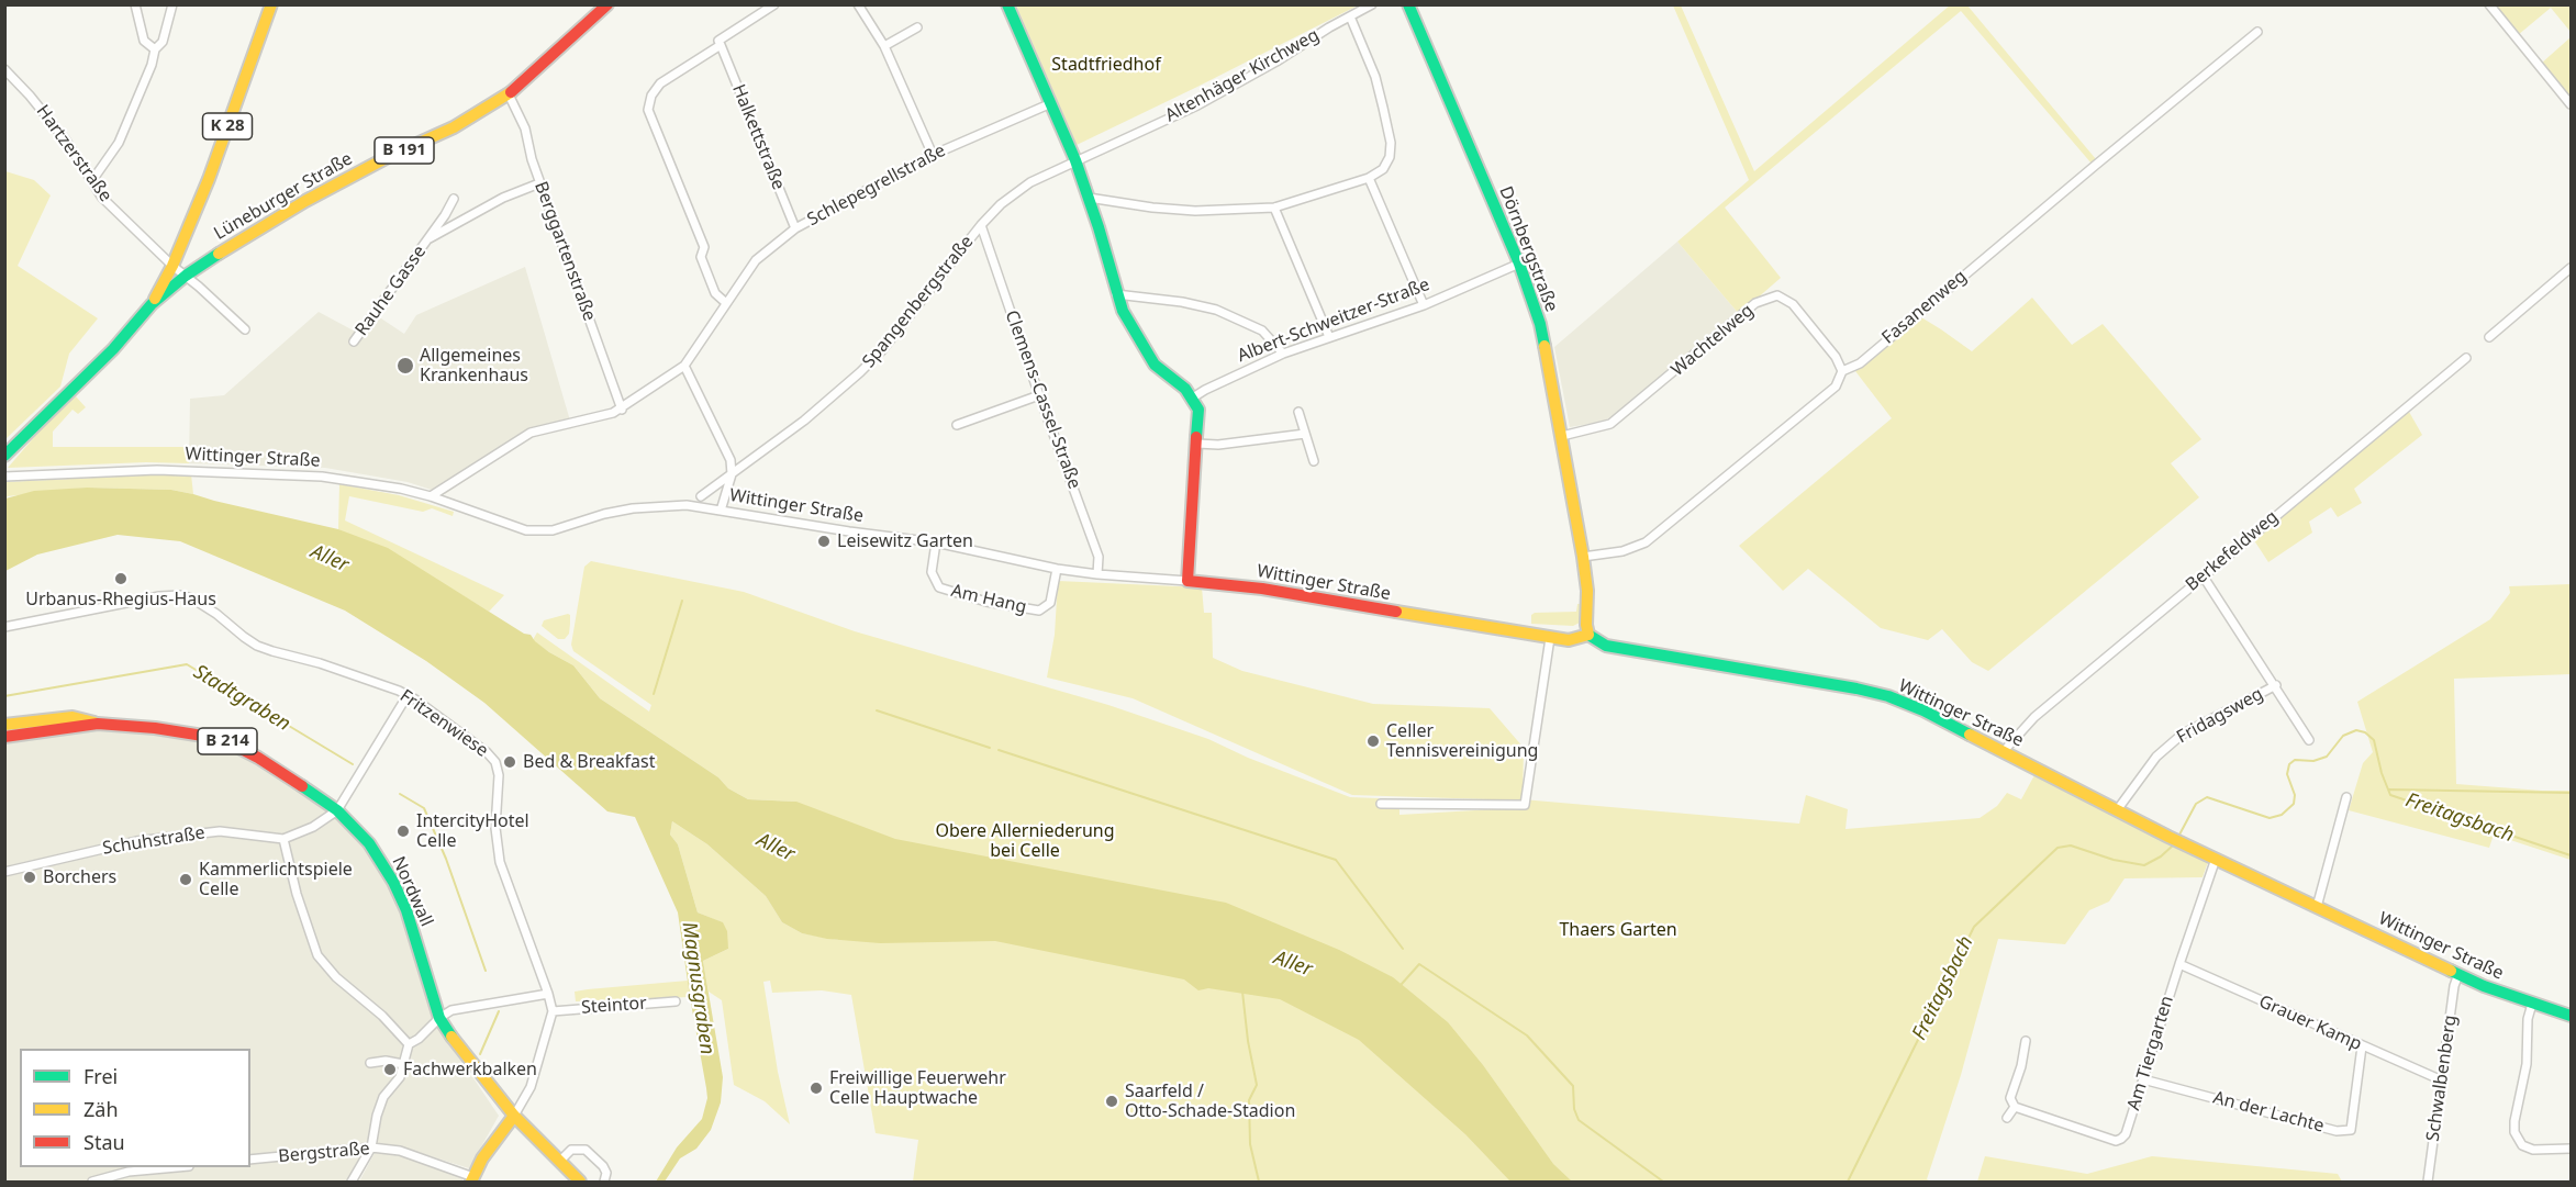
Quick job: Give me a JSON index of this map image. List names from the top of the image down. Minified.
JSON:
{"streets":{"main road":["K 28","B 191","Lüneburger Straße","Dörnbergstraße","Wittinger Straße","B 214","Nordwall"],"street":["Altenhäger Kirchweg","Halkettstraße","Hartzerstraße","Schlepegrellstraße","Berggartenstraße","Rauhe Gasse","Spangenbergstraße","Fasanenweg","Albert-Schweitzer-Straße","Wachtelweg","Clemens-Cassel-Straße","Berkefeldweg","Am Hang","Fridagsweg","Fritzenwiese","Schuhstraße","Steintor","Grauer Kamp","Am Tiergarten","Schwalbenberg","An der Lachte","Bergstraße"]},"crossings":[["Altenhäger Kirchweg","Spangenbergstraße"],["Halkettstraße","Schlepegrellstraße"],["Hartzerstraße","Lüneburger Straße"],["Schlepegrellstraße","Berggartenstraße"],["Schlepegrellstraße","Wittinger Straße"],["Lüneburger Straße","Berggartenstraße"],["Dörnbergstraße","Fasanenweg"],["Dörnbergstraße","Albert-Schweitzer-Straße"],["Dörnbergstraße","Wachtelweg"],["Dörnbergstraße","Wittinger Straße"],["Berggartenstraße","Rauhe Gasse"],["Spangenbergstraße","Clemens-Cassel-Straße"],["Fasanenweg","Wachtelweg"],["Clemens-Cassel-Straße","Wittinger Straße"],["Wittinger Straße","Berkefeldweg"],["Wittinger Straße","Am Hang"],["Wittinger Straße","Fridagsweg"],["Wittinger Straße","Am Tiergarten"],["Wittinger Straße","Schwalbenberg"],["Fritzenwiese","Steintor"],["B 214","Nordwall"],["Schuhstraße","Nordwall"],["Grauer Kamp","Am Tiergarten"],["Grauer Kamp","Schwalbenberg"],["Grauer Kamp","An der Lachte"],["Am Tiergarten","An der Lachte"]],"water":["Aller","Stadtgraben","Freitagsbach","Magnusgraben"],"parks":["Stadtfriedhof","Obere Allerniederung bei Celle","Thaers Garten"],"places":["Allgemeines Krankenhaus","Leisewitz Garten","Urbanus-Rhegius-Haus","Celler Tennisvereinigung","Bed & Breakfast","IntercityHotel Celle","Borchers","Kammerlichtspiele Celle","Fachwerkbalken","Freiwillige Feuerwehr Celle Hauptwache","Saarfeld / Otto-Schade-Stadion"],"legend":["Frei","Zäh","Stau"]}
